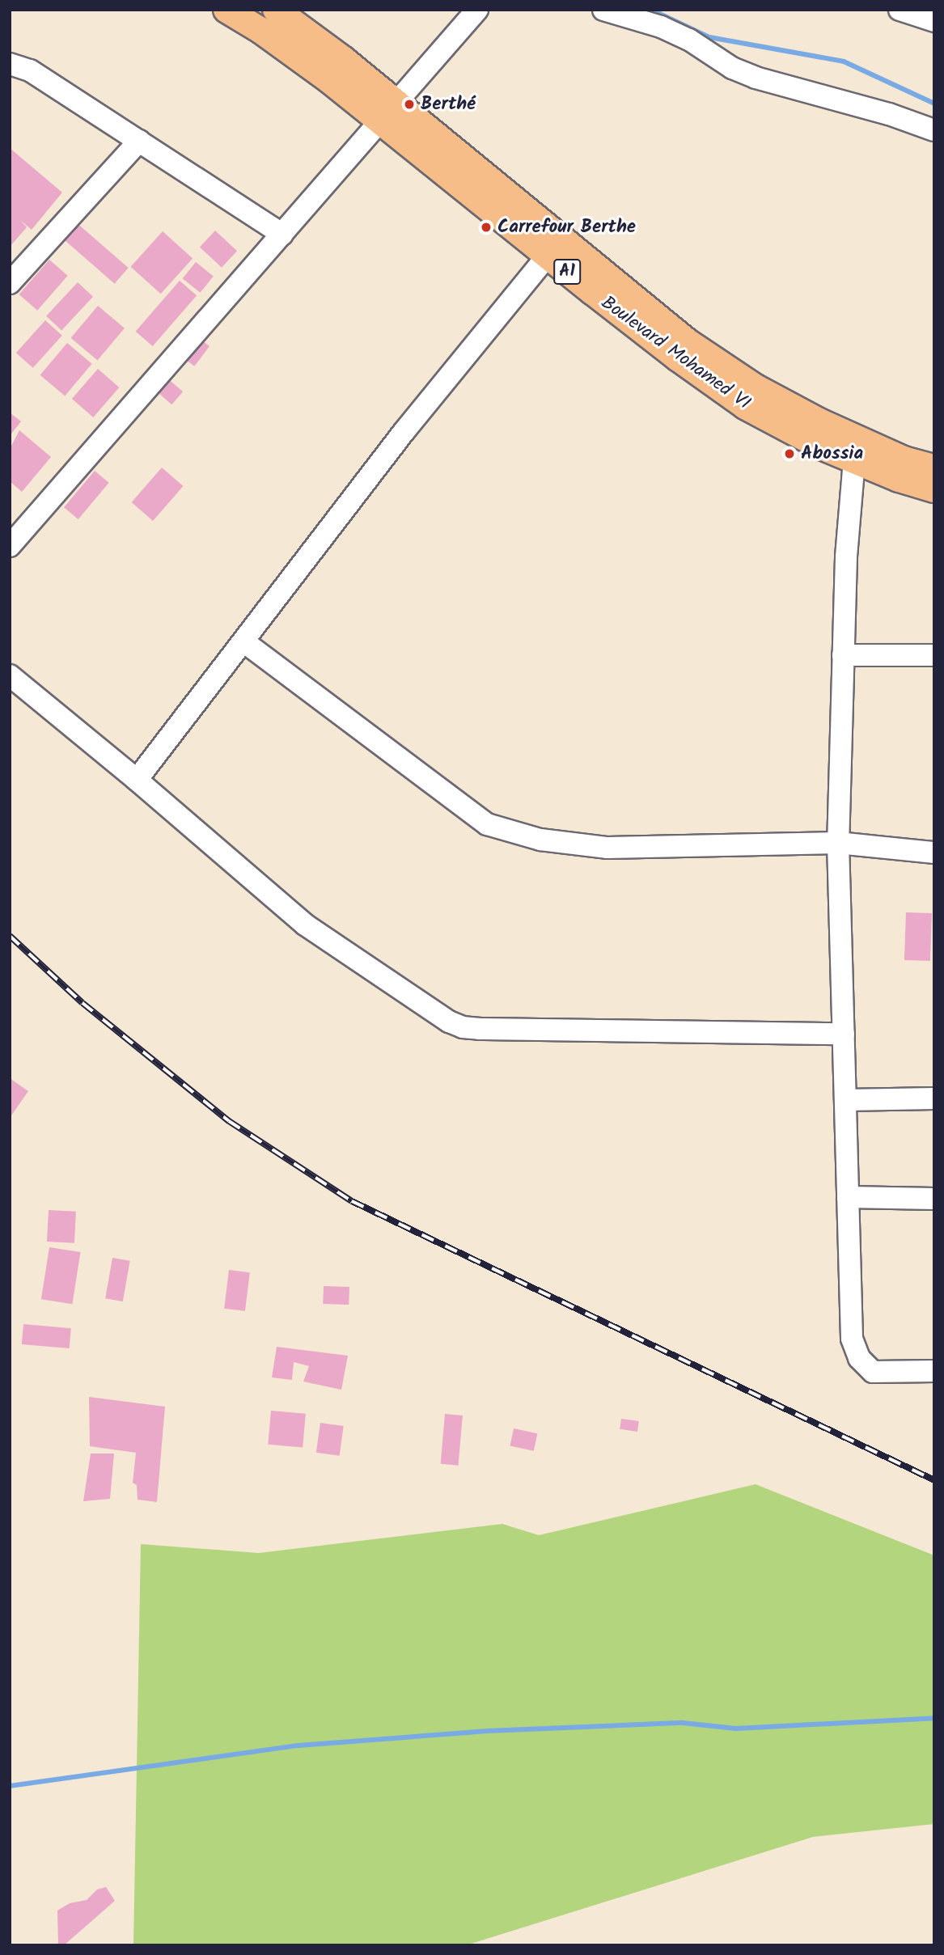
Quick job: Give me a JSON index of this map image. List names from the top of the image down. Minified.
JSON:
{"streets":{"main road":["A1","Boulevard Mohamed VI"]},"places":["Berthé","Carrefour Berthe","Abossia"]}
